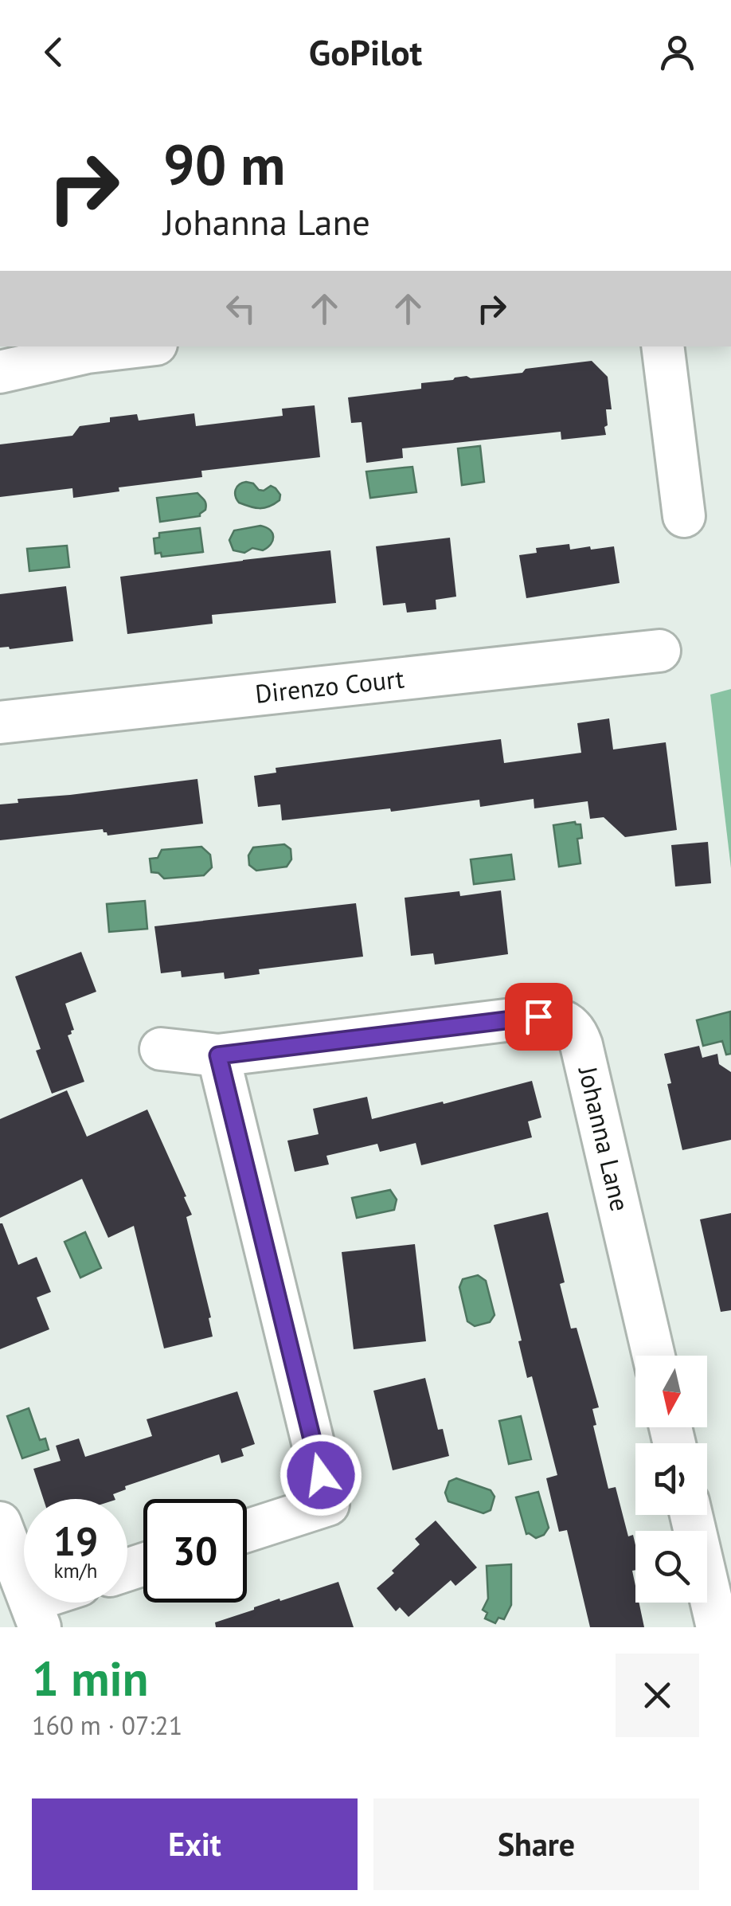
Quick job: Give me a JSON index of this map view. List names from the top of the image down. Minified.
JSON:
{"streets":{"street":["Direnzo Court","Johanna Lane"]},"north":"bottom","page":{"header":"GoPilot","turn":["90 m","Johanna Lane"],"speed":"19 km/h","limit":"30","heading":["1 min","160 m · 07:21"],"buttons":["Exit","Share"]}}
